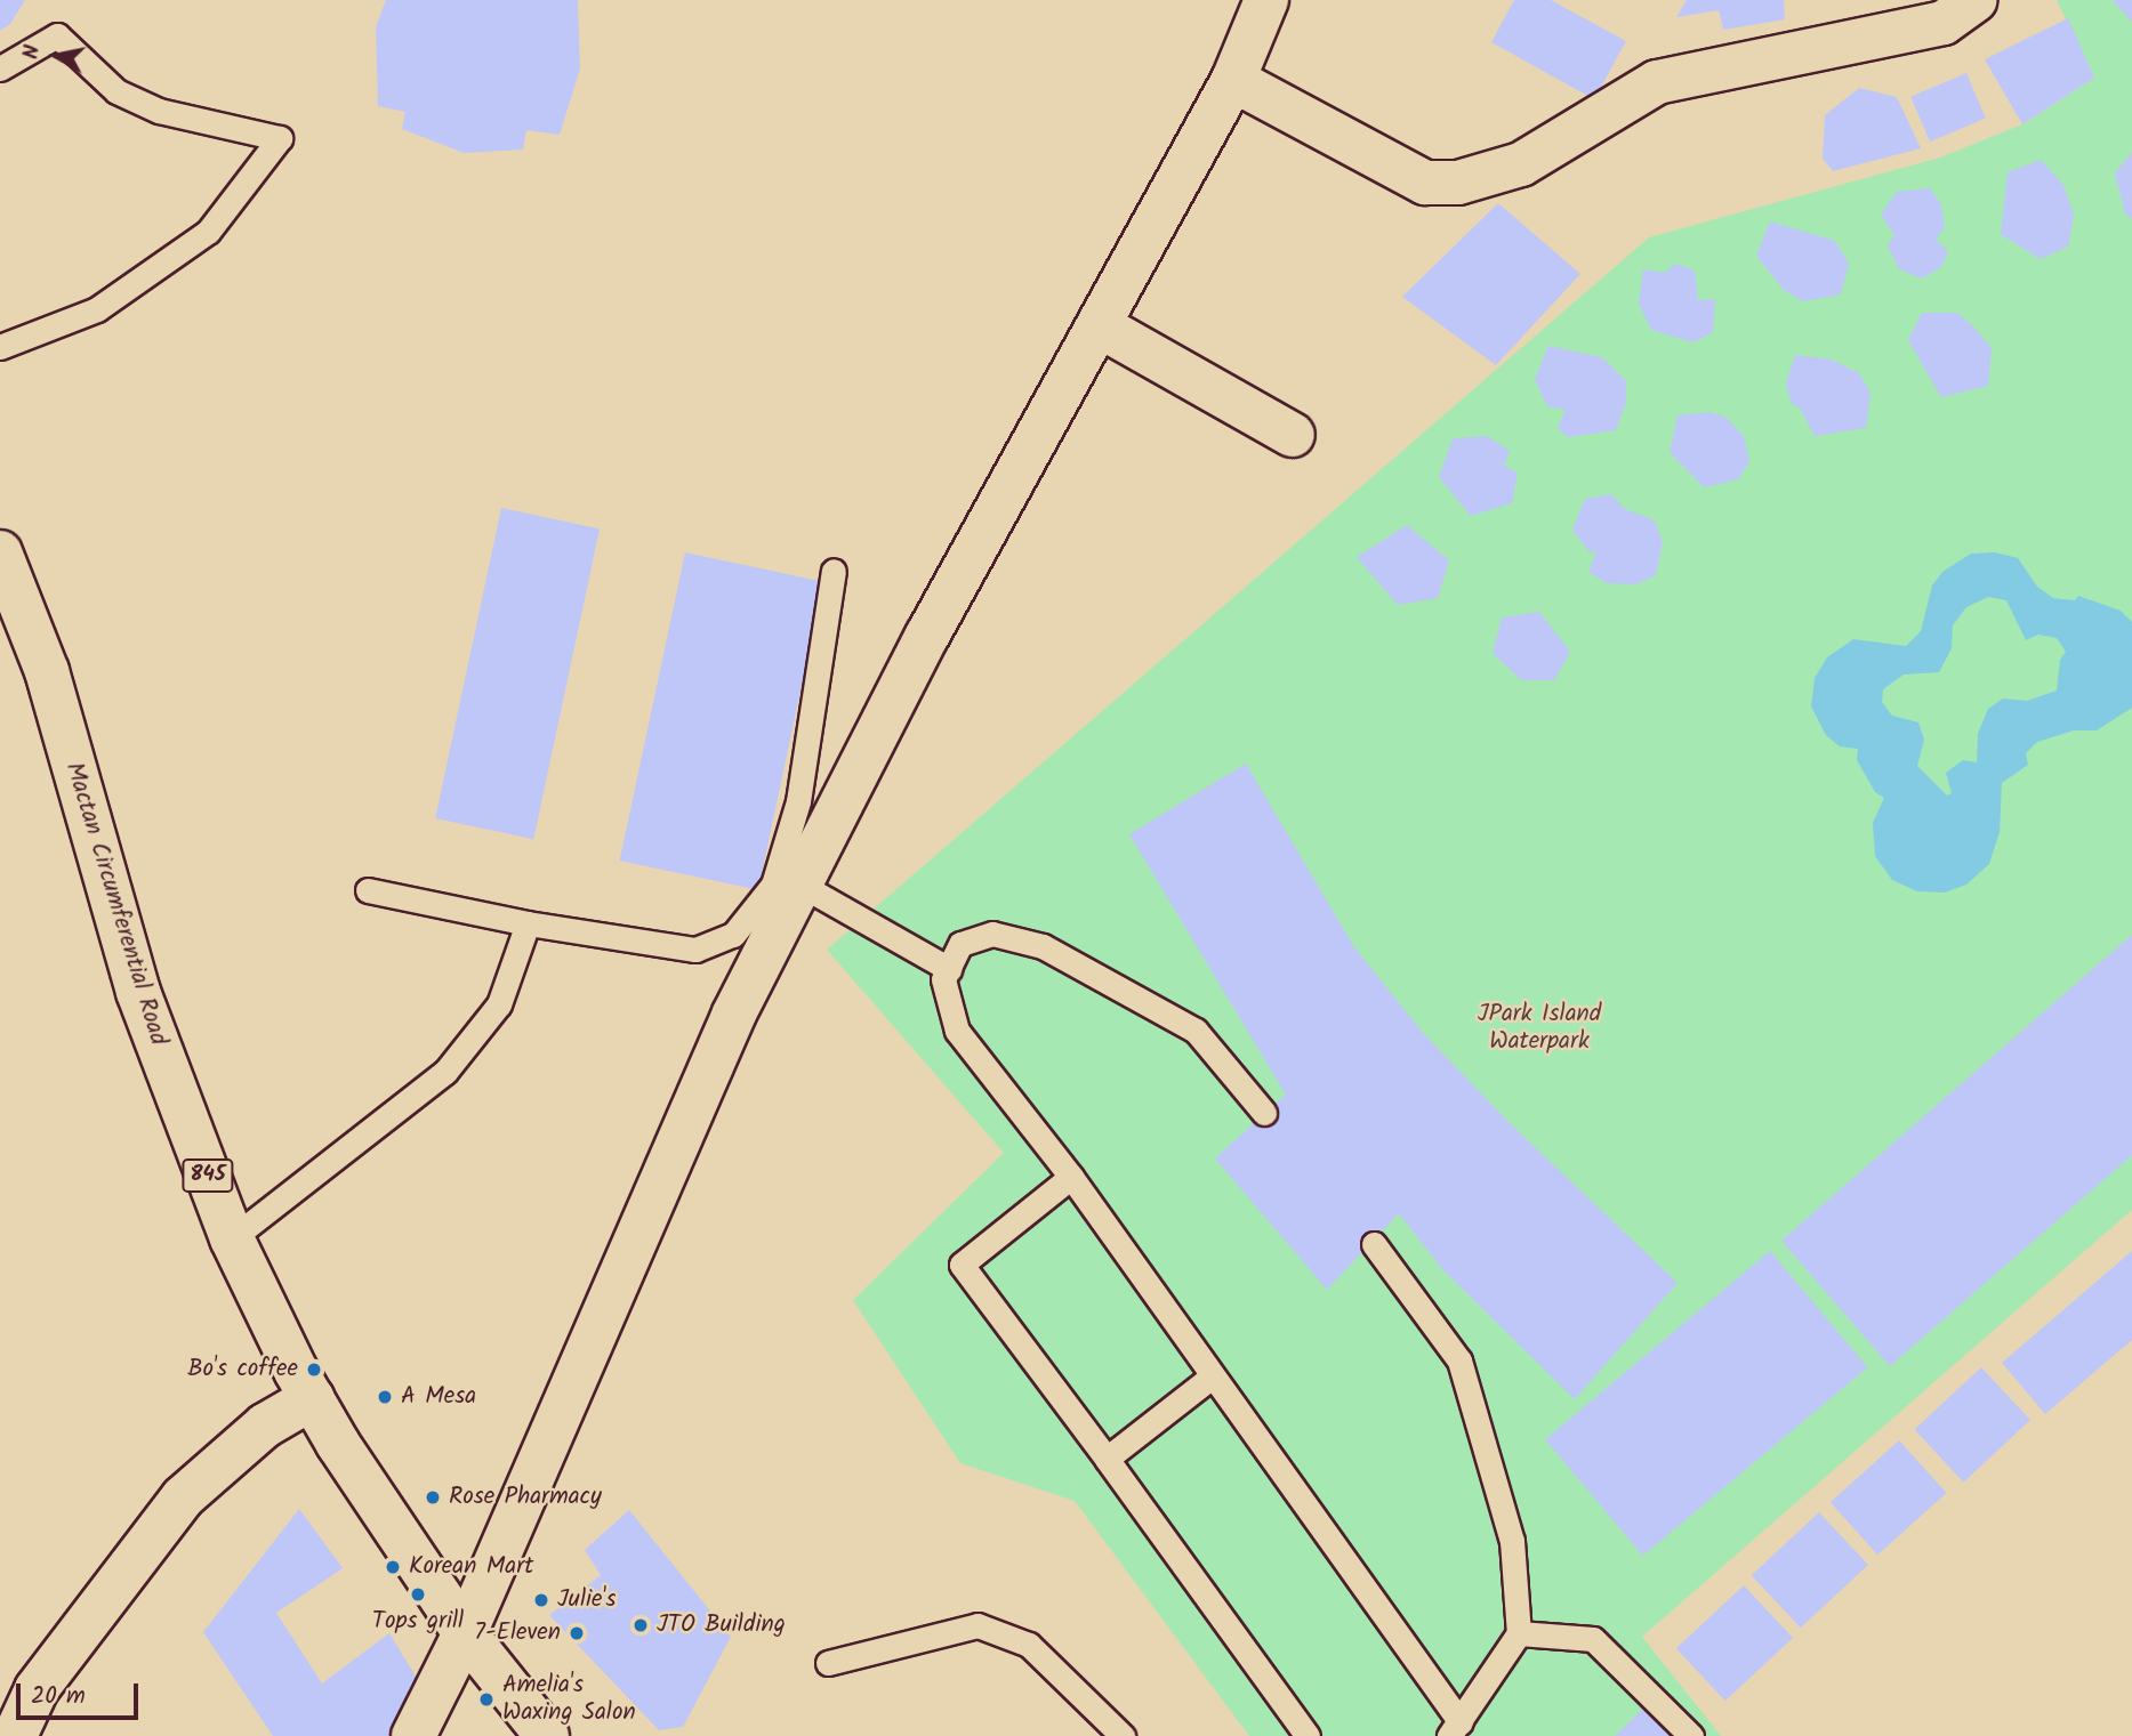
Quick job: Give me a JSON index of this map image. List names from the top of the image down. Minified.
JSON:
{"streets":{"street":["Mactan Circumferential Road","845"]},"parks":["JPark Island Waterpark"],"places":["Bo's coffee","A Mesa","Rose Pharmacy","Korean Mart","Tops grill","Julie's","JTO Building","7-Eleven","Amelia's Waxing Salon"],"scale_bar":"20 m","north":"left"}
